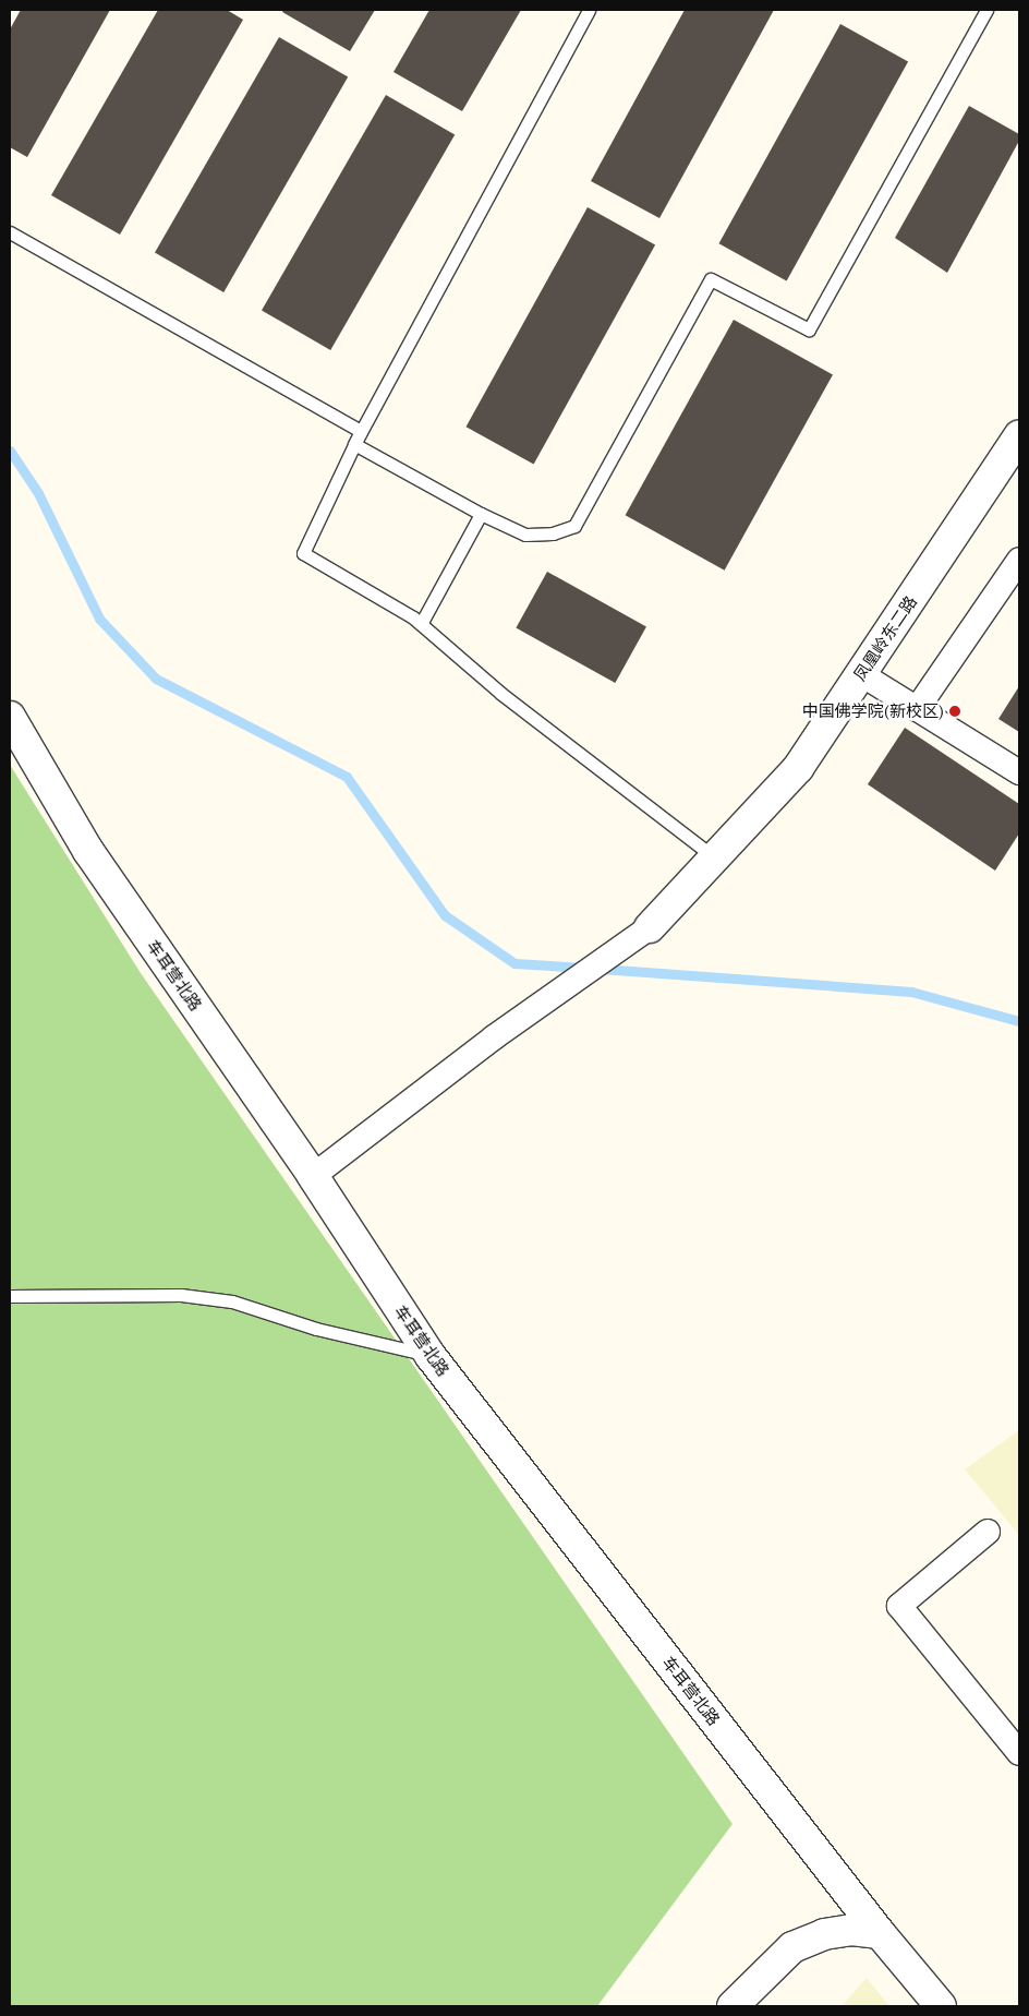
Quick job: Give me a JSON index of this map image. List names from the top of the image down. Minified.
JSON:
{"streets":{"street":["凤凰岭东二路","车耳营北路"]},"places":["中国佛学院(新校区)"]}
